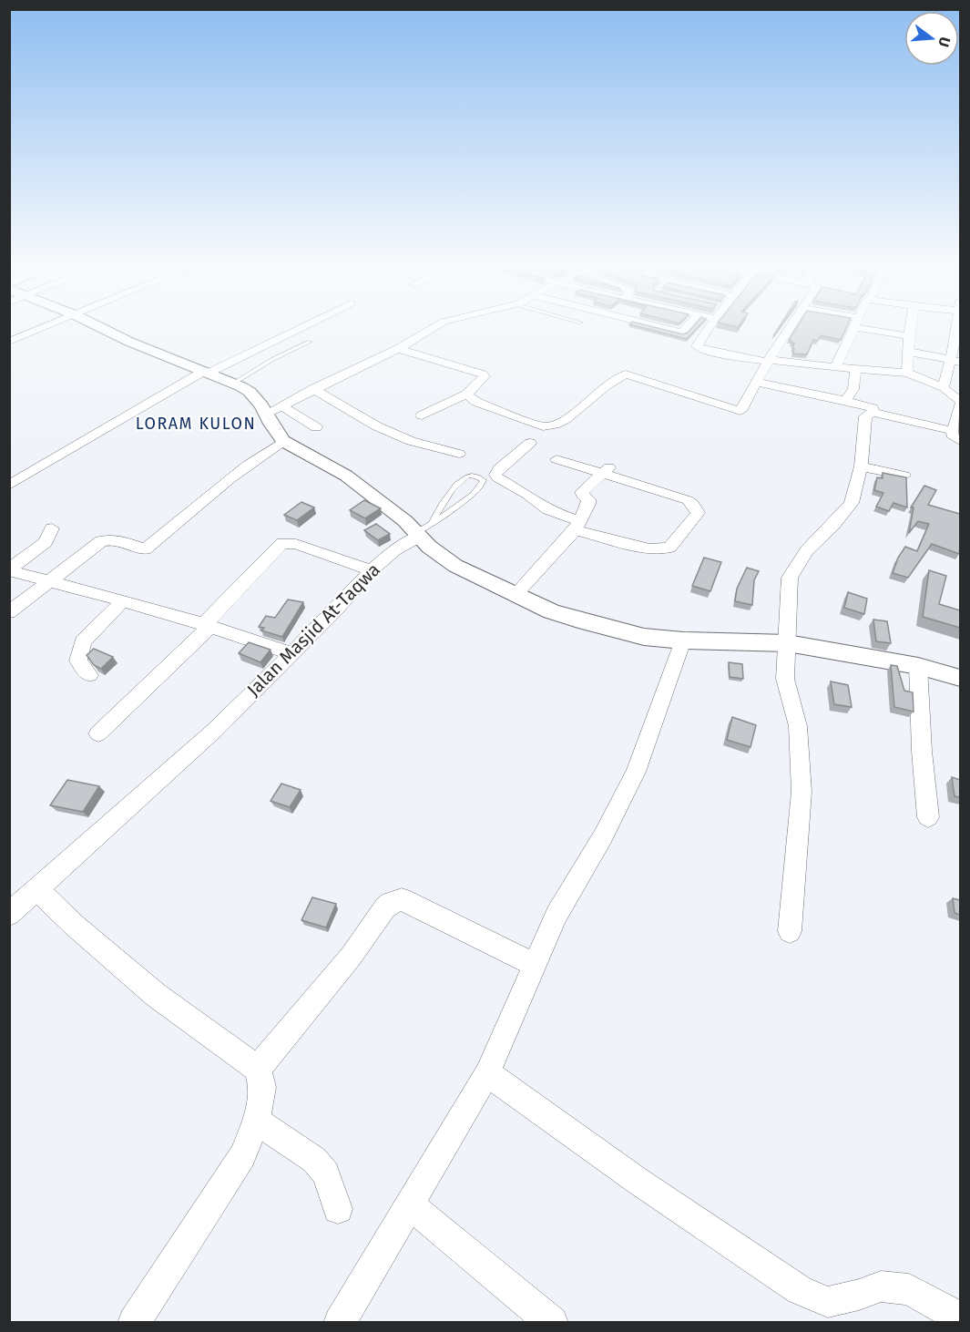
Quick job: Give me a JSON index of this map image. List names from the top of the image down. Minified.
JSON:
{"streets":{"street":["Jalan Masjid At-Taqwa"]},"districts":["LORAM KULON"],"north":"right"}
